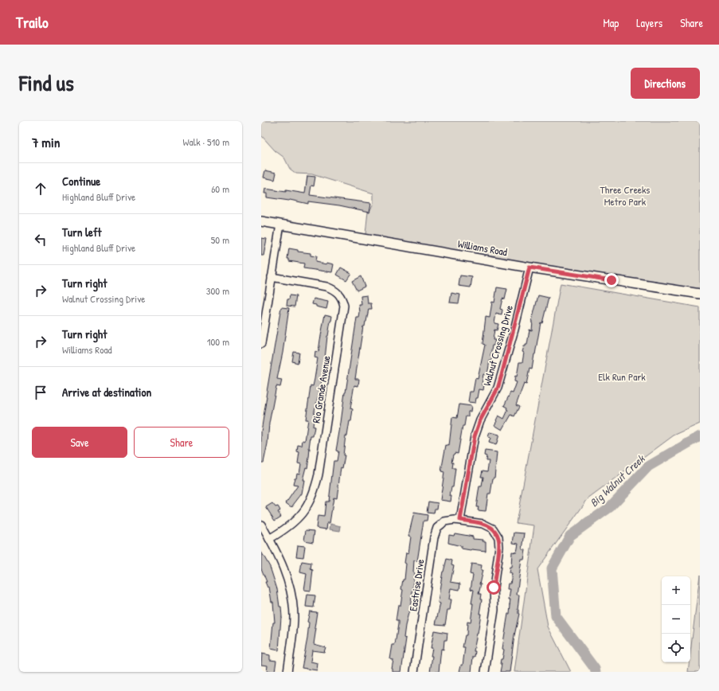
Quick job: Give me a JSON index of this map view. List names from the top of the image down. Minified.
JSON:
{"streets":{"main road":["Williams Road"],"street":["Walnut Crossing Drive","Rio Grande Avenue","Eastrise Drive"]},"crossings":[["Williams Road","Walnut Crossing Drive"],["Walnut Crossing Drive","Eastrise Drive"]],"water":["Big Walnut Creek"],"parks":["Three Creeks Metro Park","Elk Run Park"],"page":{"header":"Trailo","nav":["Map","Layers","Share"],"title":"Find us","buttons":["Directions",["Save","Share"]],"heading":["7 min","Walk · 510 m"],"list":[["Continue","Highland Bluff Drive","60 m"],["Turn left","Highland Bluff Drive","50 m"],["Turn right","Walnut Crossing Drive","300 m"],["Turn right","Williams Road","100 m"],"Arrive at destination"],"map_buttons":["+","−"]}}
